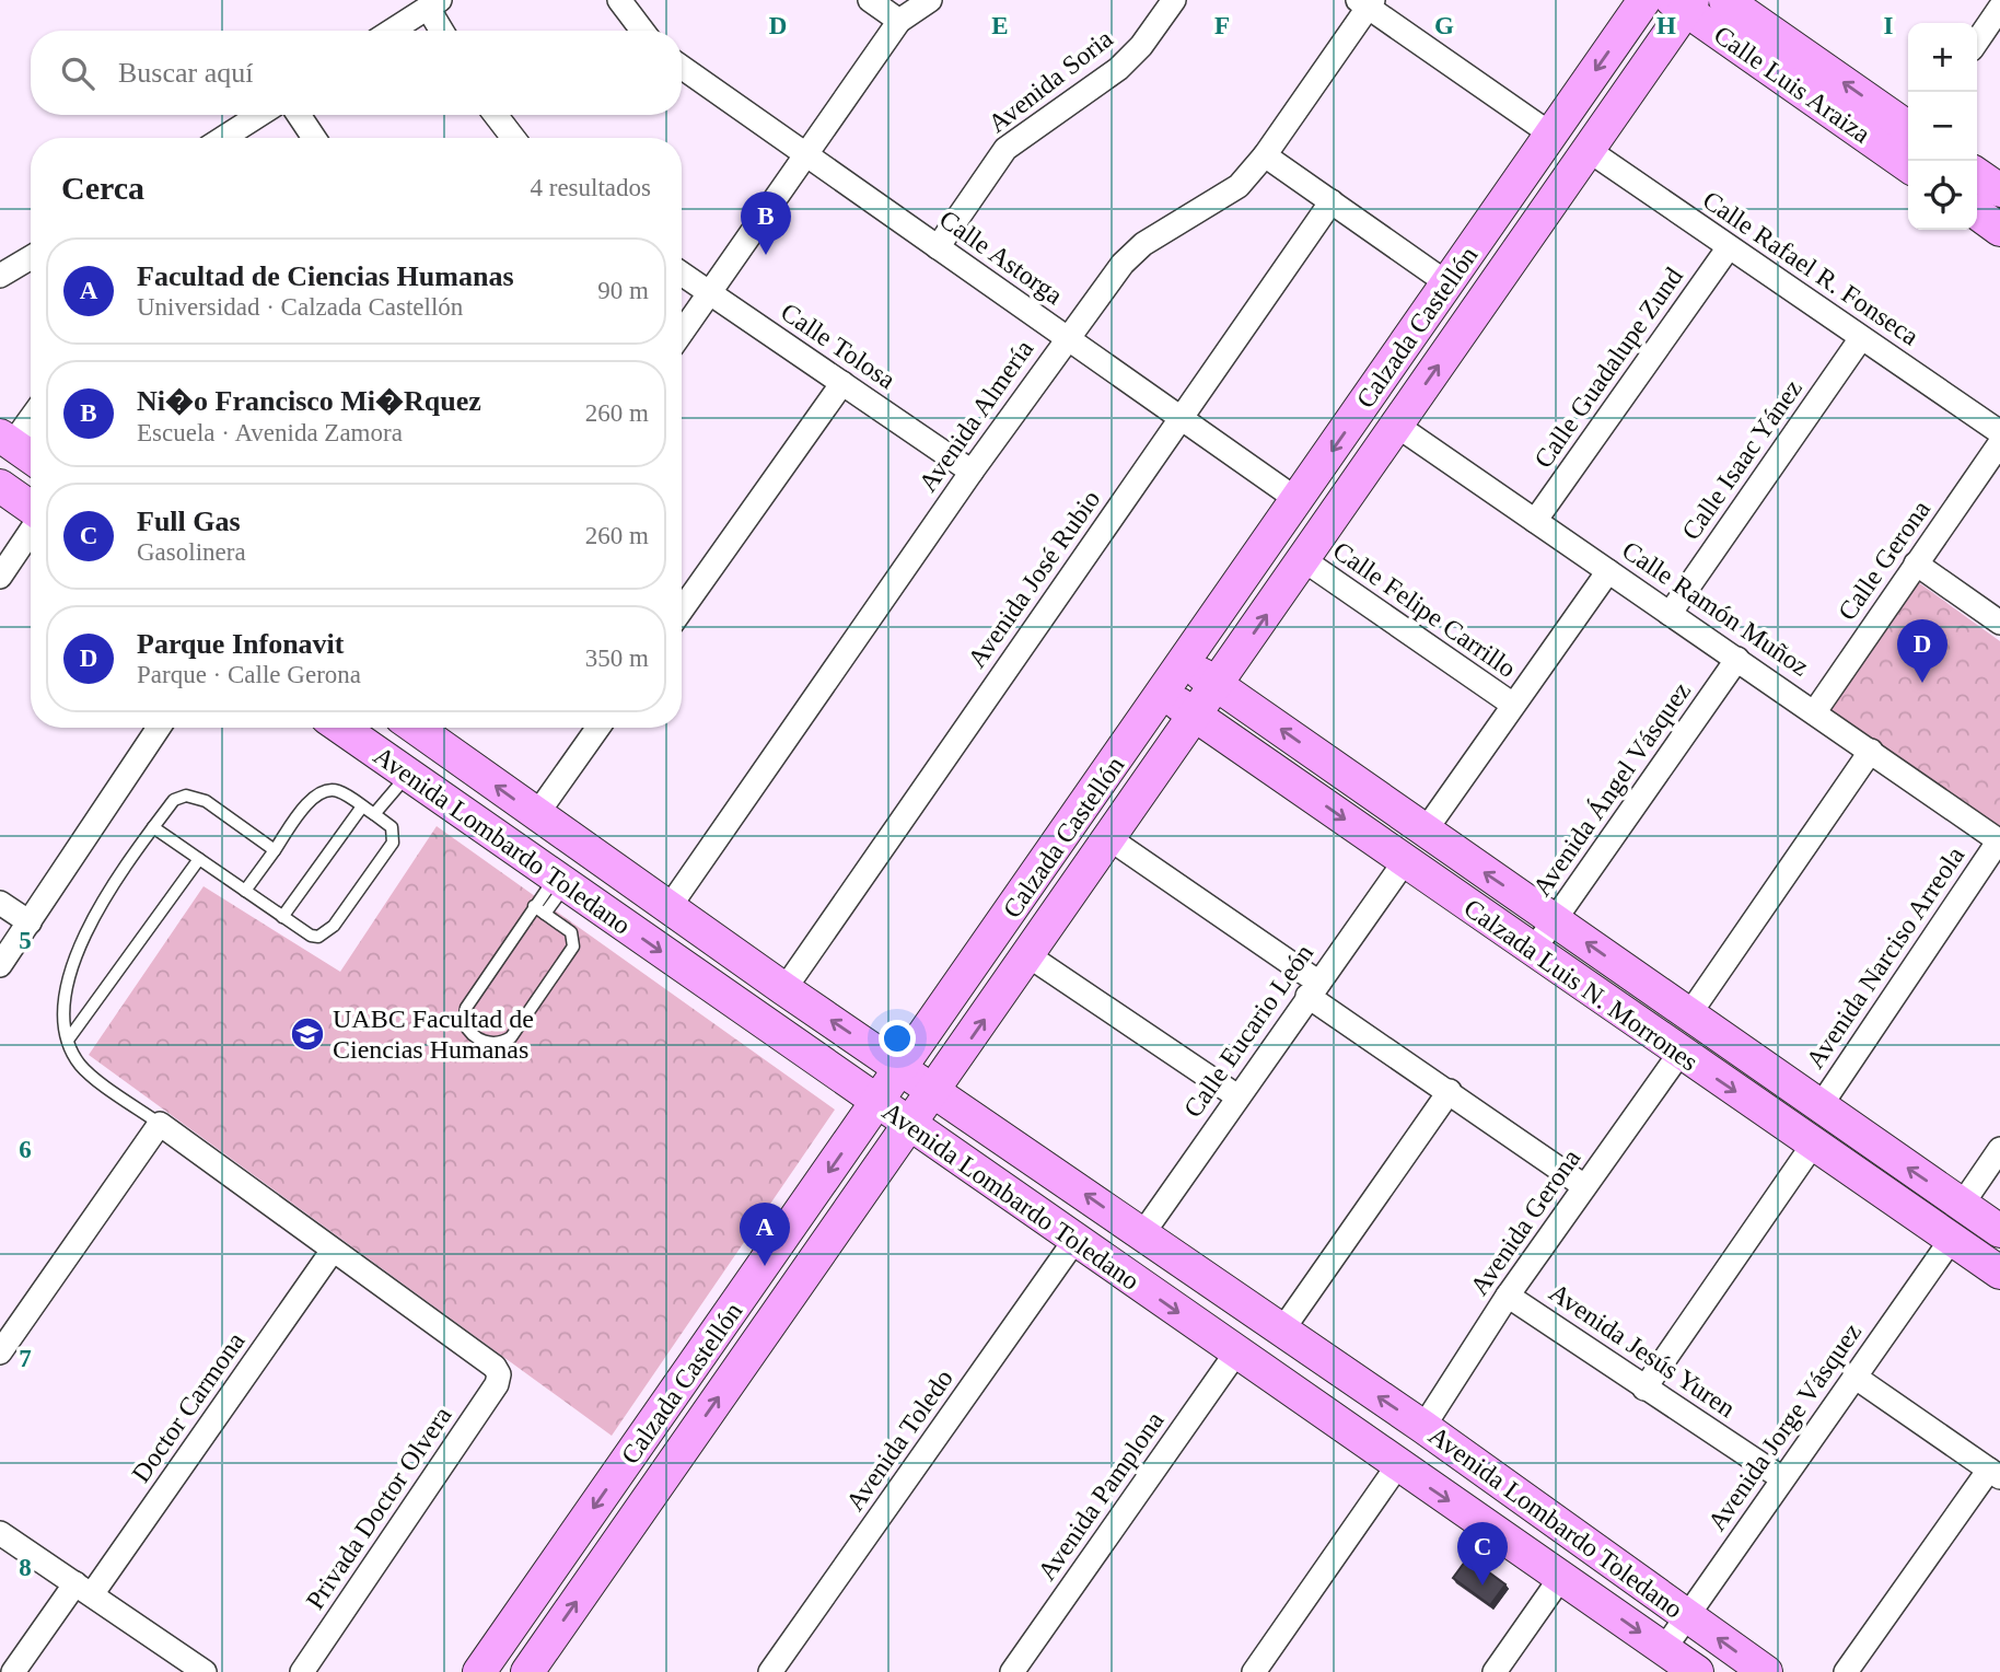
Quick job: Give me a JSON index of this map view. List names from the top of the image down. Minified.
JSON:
{"streets":{"main road":["Calle Luis Araiza","Calzada Castellón","Avenida Lombardo Toledano","Calzada Luis N. Morrones"],"street":["Avenida Soria","Calle Astorga","Calle Rafael R. Fonseca","Calle Tolosa","Calle Guadalupe Zund","Avenida Almería","Calle Isaac Yánez","Calle Gerona","Avenida José Rubio","Calle Ramón Muñoz","Calle Felipe Carrillo","Avenida Ángel Vásquez","Avenida Narciso Arreola","Calle Eucario León","Avenida Gerona","Avenida Jesús Yuren","Doctor Carmona","Avenida Jorge Vásquez","Avenida Toledo","Avenida Pamplona","Privada Doctor Olvera"]},"crossings":[["Avenida Soria","Calle Astorga"],["Calle Luis Araiza","Calzada Castellón"],["Calle Astorga","Calzada Castellón"],["Calle Astorga","Avenida Almería"],["Calle Astorga","Avenida José Rubio"],["Calle Rafael R. Fonseca","Calzada Castellón"],["Calle Rafael R. Fonseca","Calle Guadalupe Zund"],["Calle Rafael R. Fonseca","Calle Isaac Yánez"],["Calzada Castellón","Calle Ramón Muñoz"],["Calzada Castellón","Calle Felipe Carrillo"],["Calzada Castellón","Avenida Lombardo Toledano"],["Calzada Castellón","Calzada Luis N. Morrones"],["Calle Tolosa","Avenida Almería"],["Calle Guadalupe Zund","Calle Ramón Muñoz"],["Avenida Almería","Avenida Lombardo Toledano"],["Calle Isaac Yánez","Calle Ramón Muñoz"],["Calle Gerona","Calle Ramón Muñoz"],["Avenida José Rubio","Avenida Lombardo Toledano"],["Calle Ramón Muñoz","Avenida Ángel Vásquez"],["Calle Ramón Muñoz","Avenida Narciso Arreola"],["Avenida Ángel Vásquez","Calzada Luis N. Morrones"],["Avenida Lombardo Toledano","Calle Eucario León"],["Avenida Lombardo Toledano","Avenida Gerona"],["Avenida Lombardo Toledano","Avenida Jorge Vásquez"],["Avenida Lombardo Toledano","Avenida Toledo"],["Avenida Lombardo Toledano","Avenida Pamplona"],["Avenida Narciso Arreola","Calzada Luis N. Morrones"],["Calzada Luis N. Morrones","Calle Eucario León"],["Calzada Luis N. Morrones","Avenida Gerona"],["Calzada Luis N. Morrones","Avenida Jorge Vásquez"],["Avenida Gerona","Avenida Jesús Yuren"],["Avenida Jesús Yuren","Avenida Jorge Vásquez"],["Doctor Carmona","Privada Doctor Olvera"]],"places":{"school or university":["UABC Facultad de Ciencias Humanas"]},"page":{"map_buttons":["+","−"],"search":"Buscar aquí","heading":["Cerca","4 resultados"],"pins":["B","D","A","C"],"list":[{"mark":"A","name":"Facultad de Ciencias Humanas","note":"Universidad · Calzada Castellón","value":"90 m"},{"mark":"B","name":"Ni�o Francisco Mi�Rquez","note":"Escuela · Avenida Zamora","value":"260 m"},{"mark":"C","name":"Full Gas","note":"Gasolinera","value":"260 m"},{"mark":"D","name":"Parque Infonavit","note":"Parque · Calle Gerona","value":"350 m"}]},"grid":{"columns":["D","E","F","G","H","I"],"rows":["5","6","7","8"]}}
